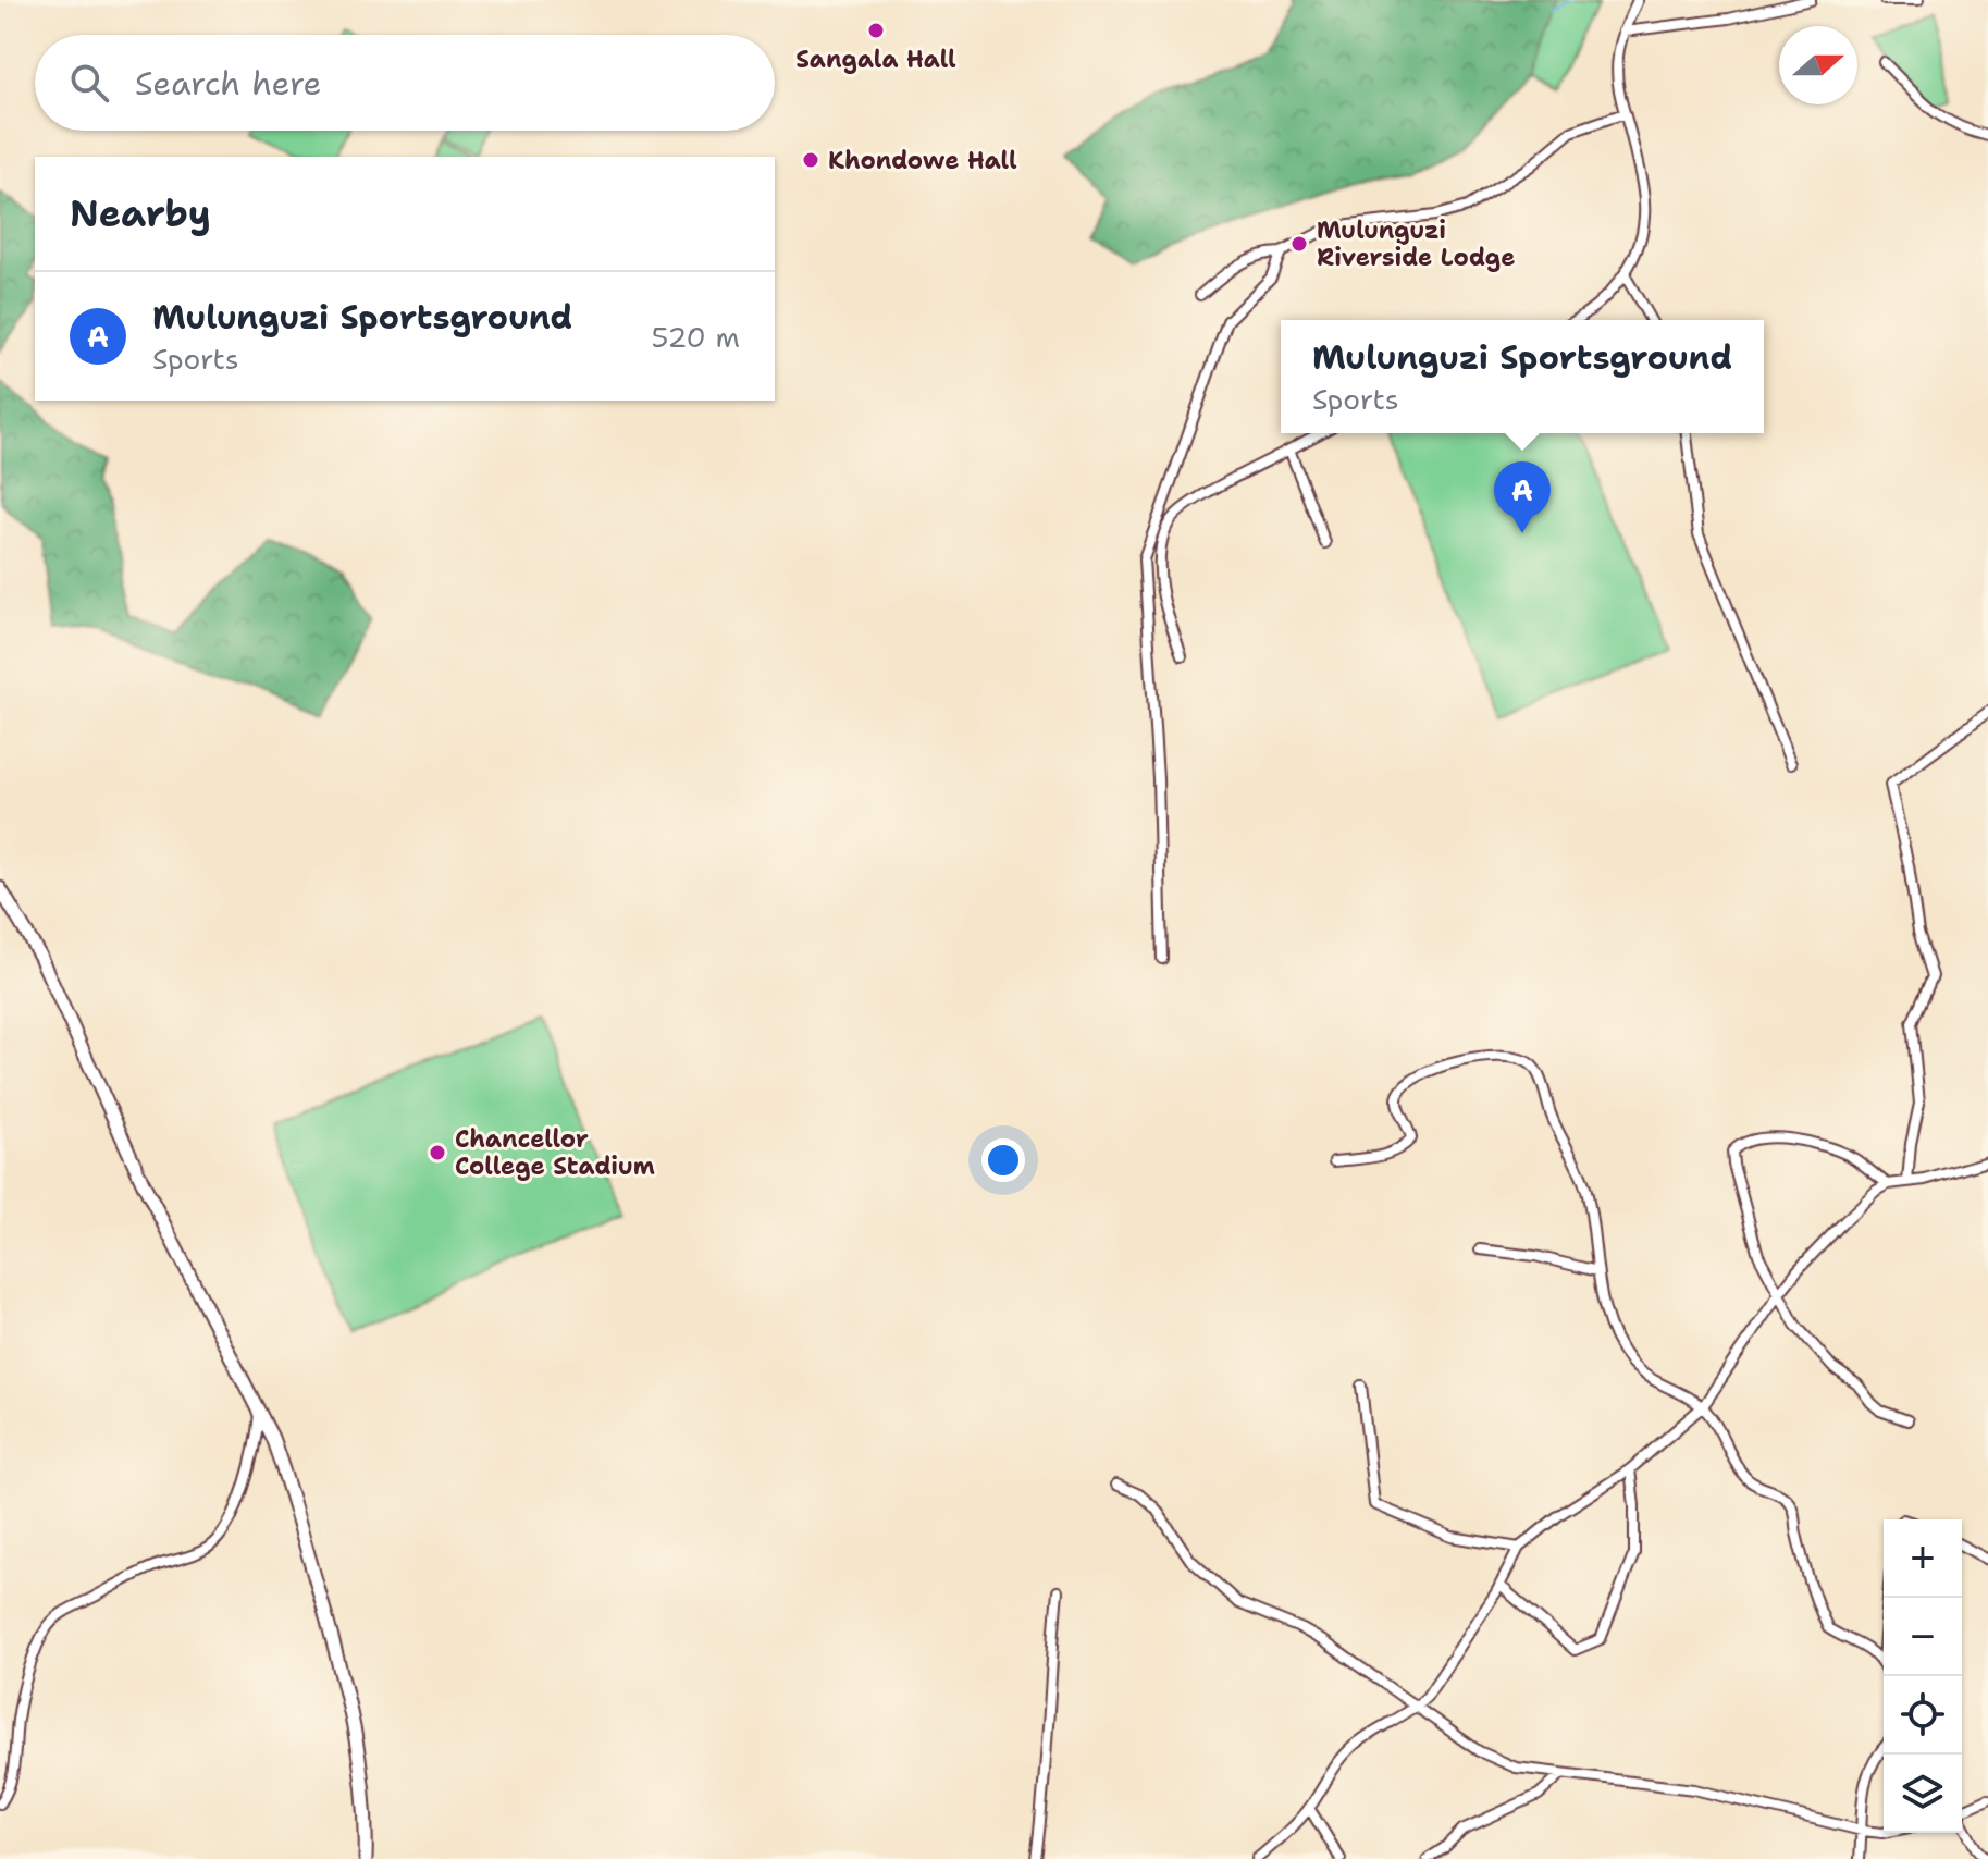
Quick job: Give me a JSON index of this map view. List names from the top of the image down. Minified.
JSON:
{"places":["Sangala Hall","Khondowe Hall","Mulunguzi Riverside Lodge","Chancellor College Stadium"],"north":"right","page":{"search":"Search here","heading":"Nearby","list":[{"mark":"A","name":"Mulunguzi Sportsground","note":"Sports","value":"520 m"}],"popup":["Mulunguzi Sportsground","Sports"],"pins":"A","map_buttons":["+","−"]}}
